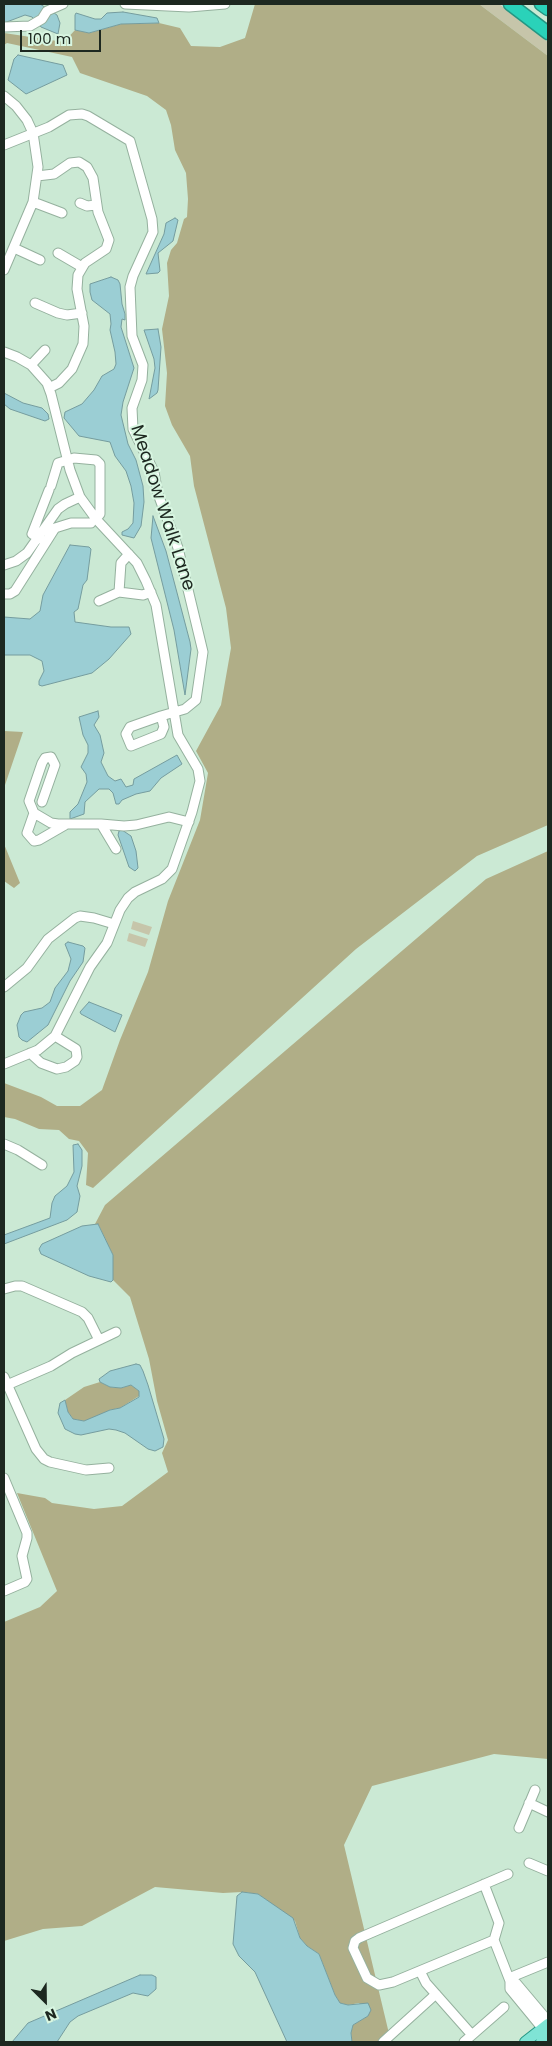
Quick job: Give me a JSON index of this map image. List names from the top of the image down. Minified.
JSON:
{"streets":{"street":["Meadow Walk Lane"]},"scale_bar":"100 m","north":"bottom right"}
